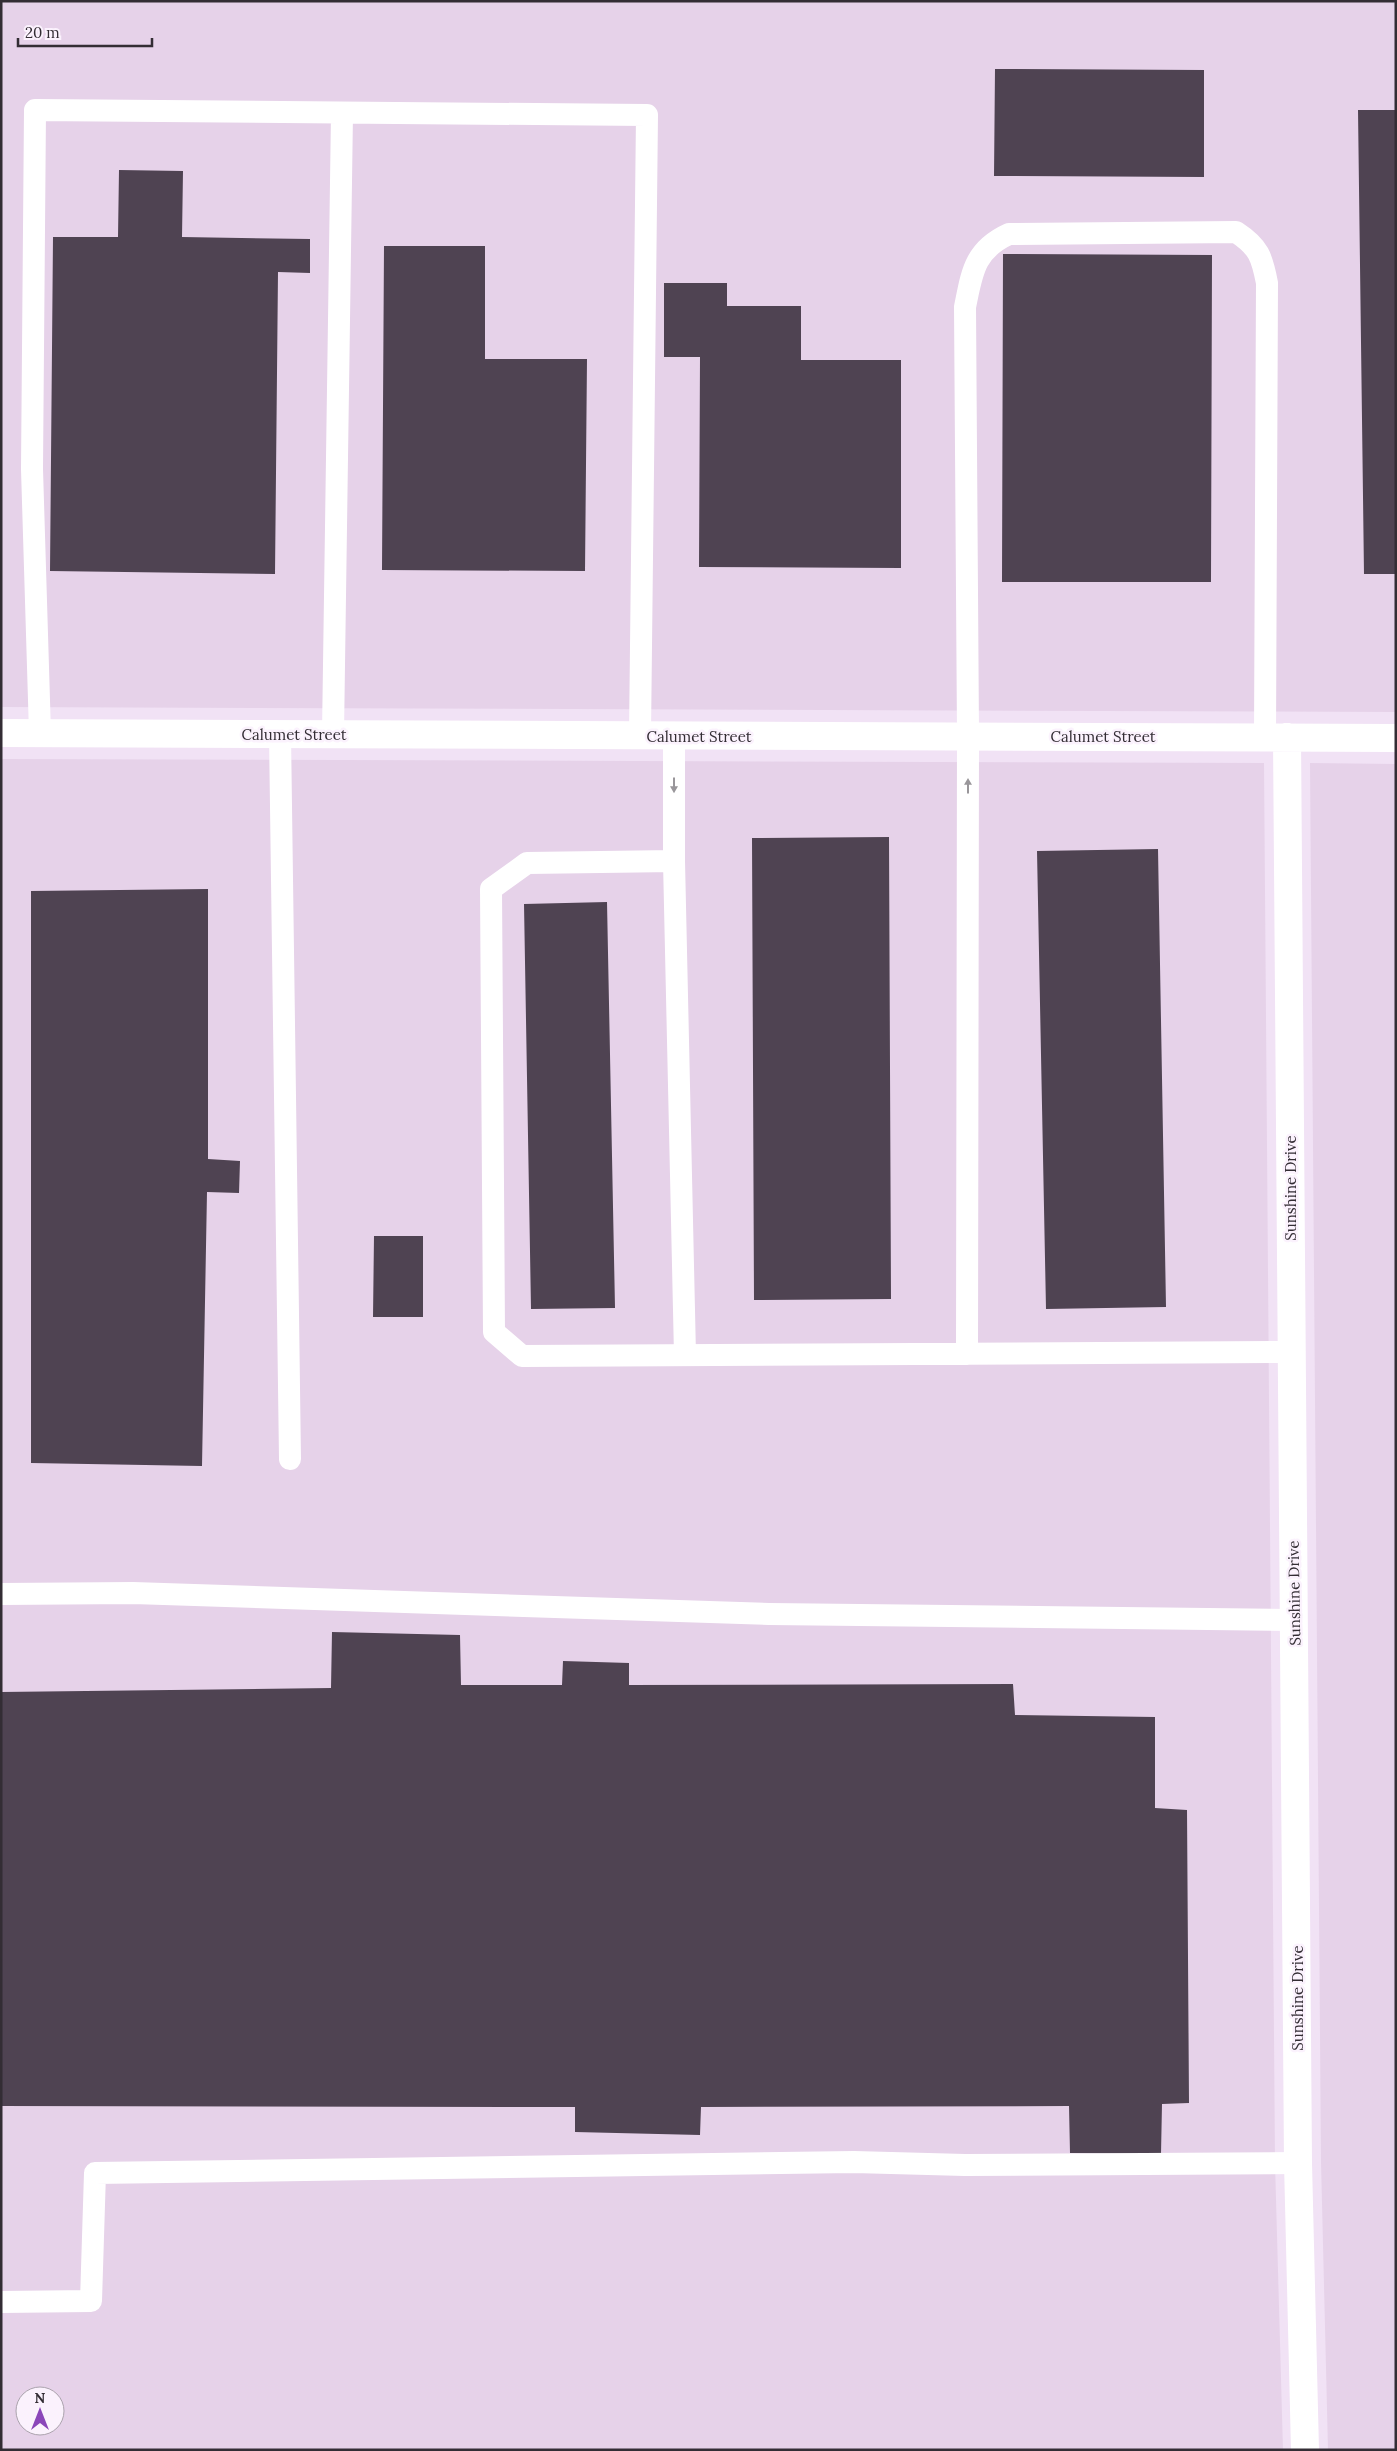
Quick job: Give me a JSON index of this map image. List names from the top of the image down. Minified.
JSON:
{"streets":{"street":["Calumet Street","Sunshine Drive"]},"crossings":[["Calumet Street","Sunshine Drive"]],"scale_bar":"20 m","north":"top"}
